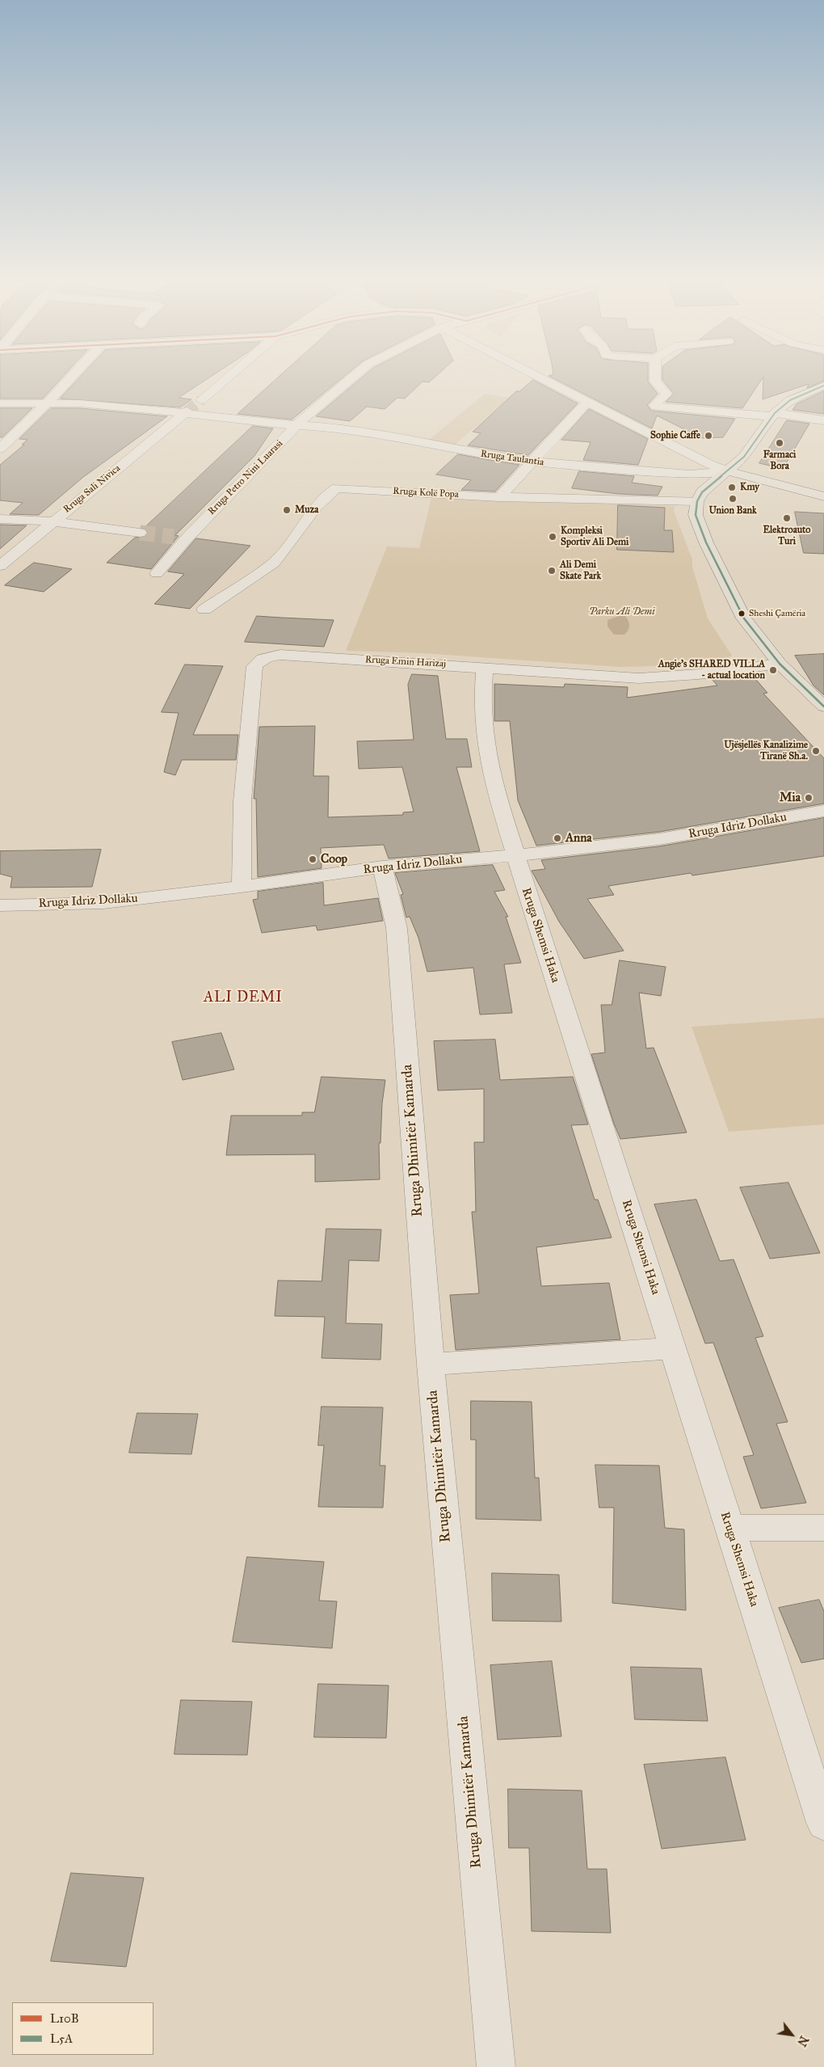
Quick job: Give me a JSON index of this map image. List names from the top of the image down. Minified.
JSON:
{"streets":{"street":["Rruga Taulantia","Rruga Petro Nini Luarasi","Rruga Sali Nivica","Rruga Kolë Popa","Rruga Emin Harizaj","Rruga Idriz Dollaku","Rruga Shemsi Haka","Rruga Dhimitër Kamarda"]},"crossings":[["Rruga Taulantia","Rruga Petro Nini Luarasi"],["Rruga Taulantia","Rruga Sali Nivica"],["Rruga Emin Harizaj","Rruga Idriz Dollaku"],["Rruga Emin Harizaj","Rruga Shemsi Haka"],["Rruga Idriz Dollaku","Rruga Shemsi Haka"],["Rruga Idriz Dollaku","Rruga Dhimitër Kamarda"]],"districts":["ALI DEMI"],"parks":["Parku Ali Demi"],"places":["Sophie Caffe","Farmaci Bora","Kmy","Union Bank","Muza","Elektroauto Turi","Kompleksi Sportiv Ali Demi","Ali Demi Skate Park","Sheshi Çamëria","Angie's SHARED VILLA - actual location","Ujësjellës Kanalizime Tiranë Sh.a.","Mia","Anna","Coop"],"lines":["transit line L5A"],"legend":["L10B","L5A"],"north":"bottom right"}
